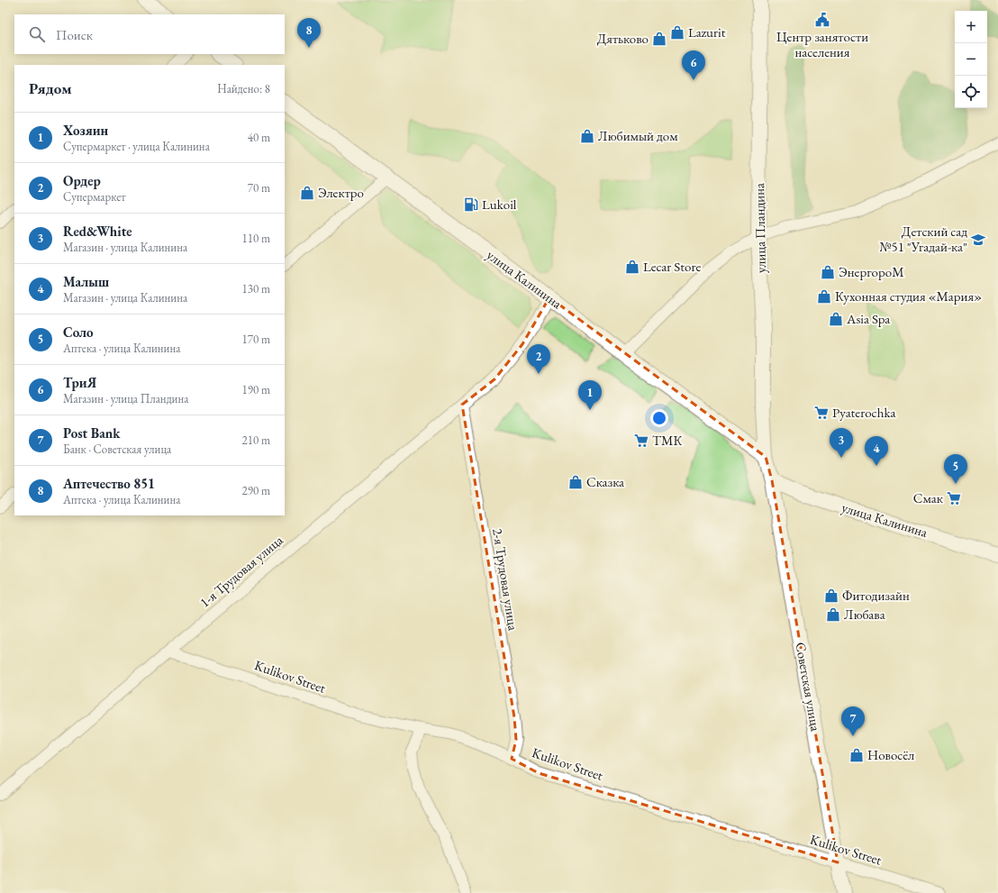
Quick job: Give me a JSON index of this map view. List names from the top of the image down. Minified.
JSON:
{"streets":{"street":["улица Пландина","улица Калинина","1-я Трудовая улица","2-я Трудовая улица","Kulikov Street","Советская улица"]},"crossings":[["улица Пландина","улица Калинина"],["улица Пландина","Советская улица"],["улица Калинина","1-я Трудовая улица"],["улица Калинина","Советская улица"],["1-я Трудовая улица","2-я Трудовая улица"],["1-я Трудовая улица","Kulikov Street"],["2-я Трудовая улица","Kulikov Street"],["Kulikov Street","Советская улица"]],"places":{"public building":["Центр занятости населения"],"shop":["Lazurit","Дятьково","Любимый дом","Электро","Lecar Store","ЭнергороМ","Кухонная студия «Мария»","Asia Spa","Сказка","Фитодизайн","Любава","Новосёл"],"fuel station":["Lukoil"],"school or university":["Детский сад №51 \"Угадай-ка\""],"supermarket":["Pyaterochka","ТМК","Смак"]},"page":{"map_buttons":["+","−"],"search":"Поиск","pins":["8","6","2","1","3","4","5","7"],"heading":["Рядом","Найдено: 8"],"list":[{"mark":"1","name":"Хозяин","note":"Супермаркет · улица Калинина","value":"40 m"},{"mark":"2","name":"Ордер","note":"Супермаркет","value":"70 m"},{"mark":"3","name":"Red&White","note":"Магазин · улица Калинина","value":"110 m"},{"mark":"4","name":"Малыш","note":"Магазин · улица Калинина","value":"130 m"},{"mark":"5","name":"Соло","note":"Аптека · улица Калинина","value":"170 m"},{"mark":"6","name":"ТриЯ","note":"Магазин · улица Пландина","value":"190 m"},{"mark":"7","name":"Post Bank","note":"Банк · Советская улица","value":"210 m"},{"mark":"8","name":"Аптечество 851","note":"Аптека · улица Калинина","value":"290 m"}]}}
